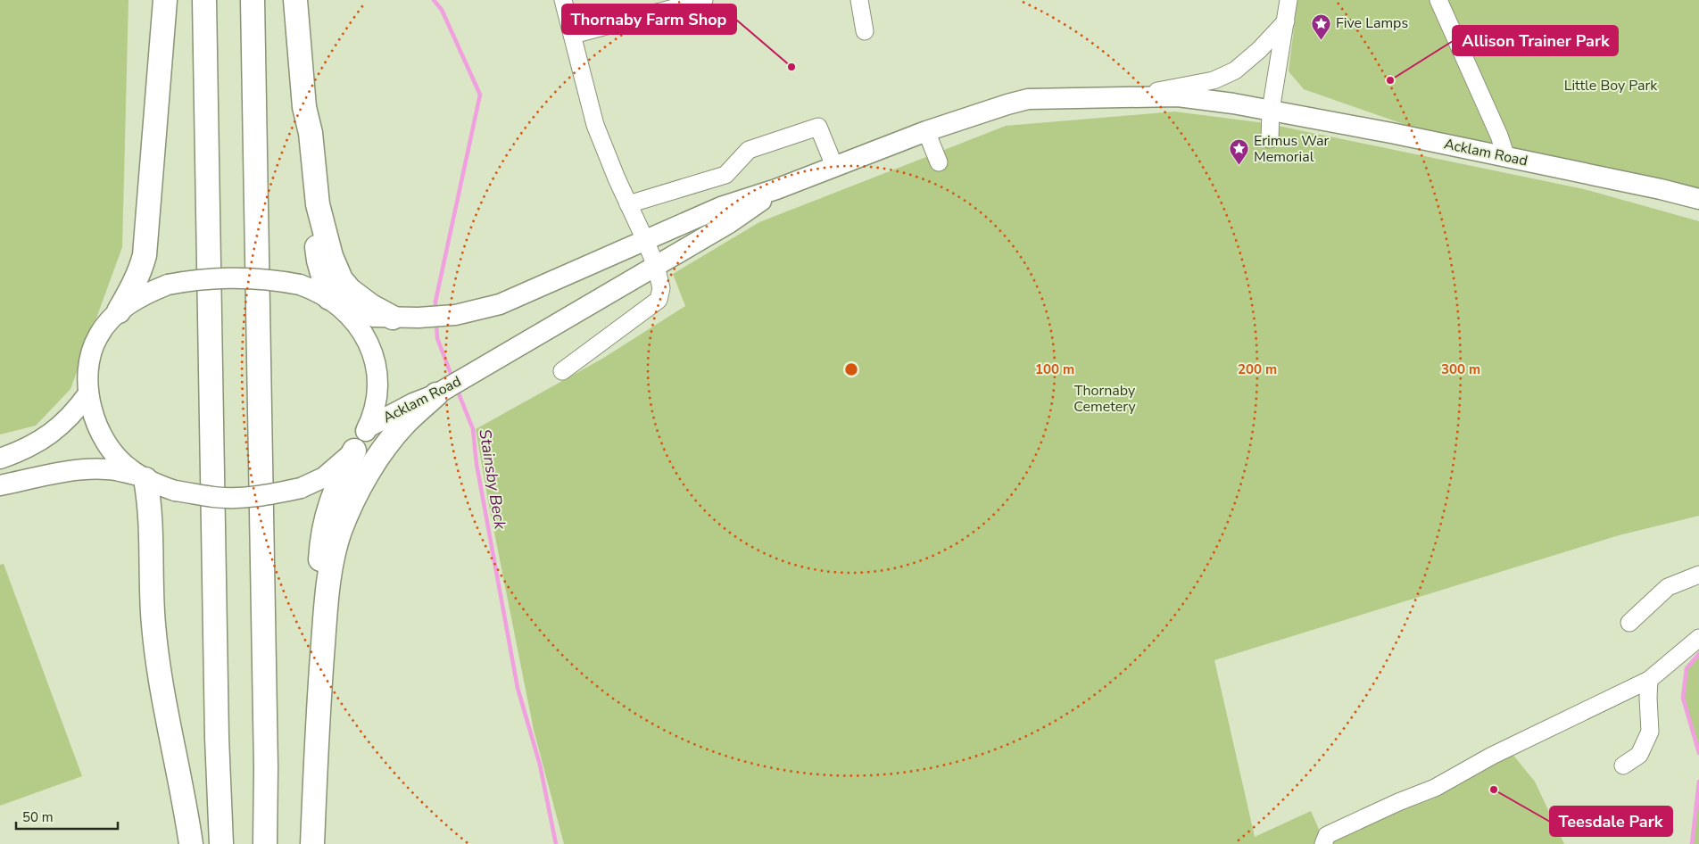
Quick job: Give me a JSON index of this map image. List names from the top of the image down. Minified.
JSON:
{"streets":{"main road":["Acklam Road"]},"water":["Stainsby Beck"],"parks":["Little Boy Park","Thornaby Cemetery"],"places":{"place":["Five Lamps","Erimus War Memorial"],"other":["Thornaby Farm Shop","Allison Trainer Park","Teesdale Park"]},"scale_bar":"50 m","rings":["100 m","200 m","300 m"]}
